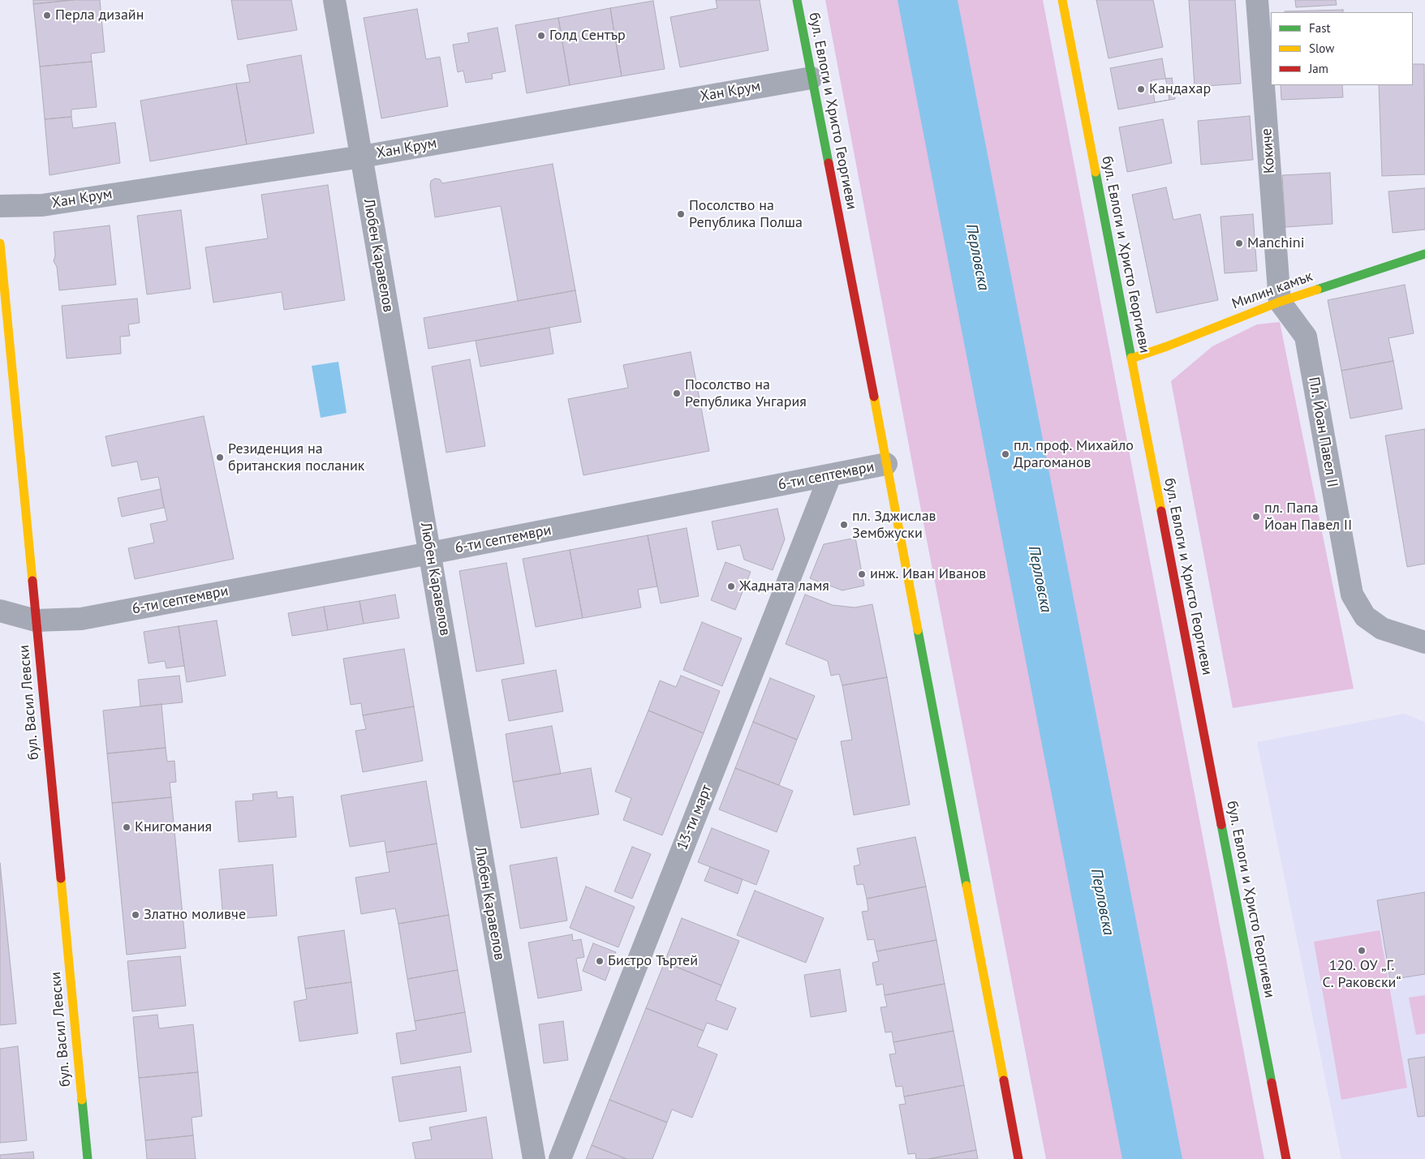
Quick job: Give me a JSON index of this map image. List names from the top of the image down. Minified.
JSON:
{"streets":{"main road":["бул. Евлоги и Христо Георгиеви","Милин камък","бул. Васил Левски"],"street":["Хан Крум","Кокиче","Любен Каравелов","Пл. Йоан Павел II","6-ти септември","13-ти март"]},"crossings":[["Хан Крум","бул. Евлоги и Христо Георгиеви"],["Хан Крум","Любен Каравелов"],["бул. Евлоги и Христо Георгиеви","Милин камък"],["бул. Евлоги и Христо Георгиеви","6-ти септември"],["Кокиче","Милин камък"],["Кокиче","Пл. Йоан Павел II"],["Любен Каравелов","6-ти септември"],["Милин камък","Пл. Йоан Павел II"],["6-ти септември","бул. Васил Левски"],["6-ти септември","13-ти март"]],"water":["Перловска"],"places":["Перла дизайн","Голд Сентър","Кандахар","Посолство на Република Полша","Manchini","Посолство на Република Унгария","пл. проф. Михайло Драгоманов","Резиденция на британския посланик","пл. Папа Йоан Павел II","пл. Зджислав Зембжуски","инж. Иван Иванов","Жадната ламя","Книгомания","Златно моливче","120. ОУ „Г. С. Раковски“","Бистро Търтей"],"legend":["Fast","Slow","Jam"]}
